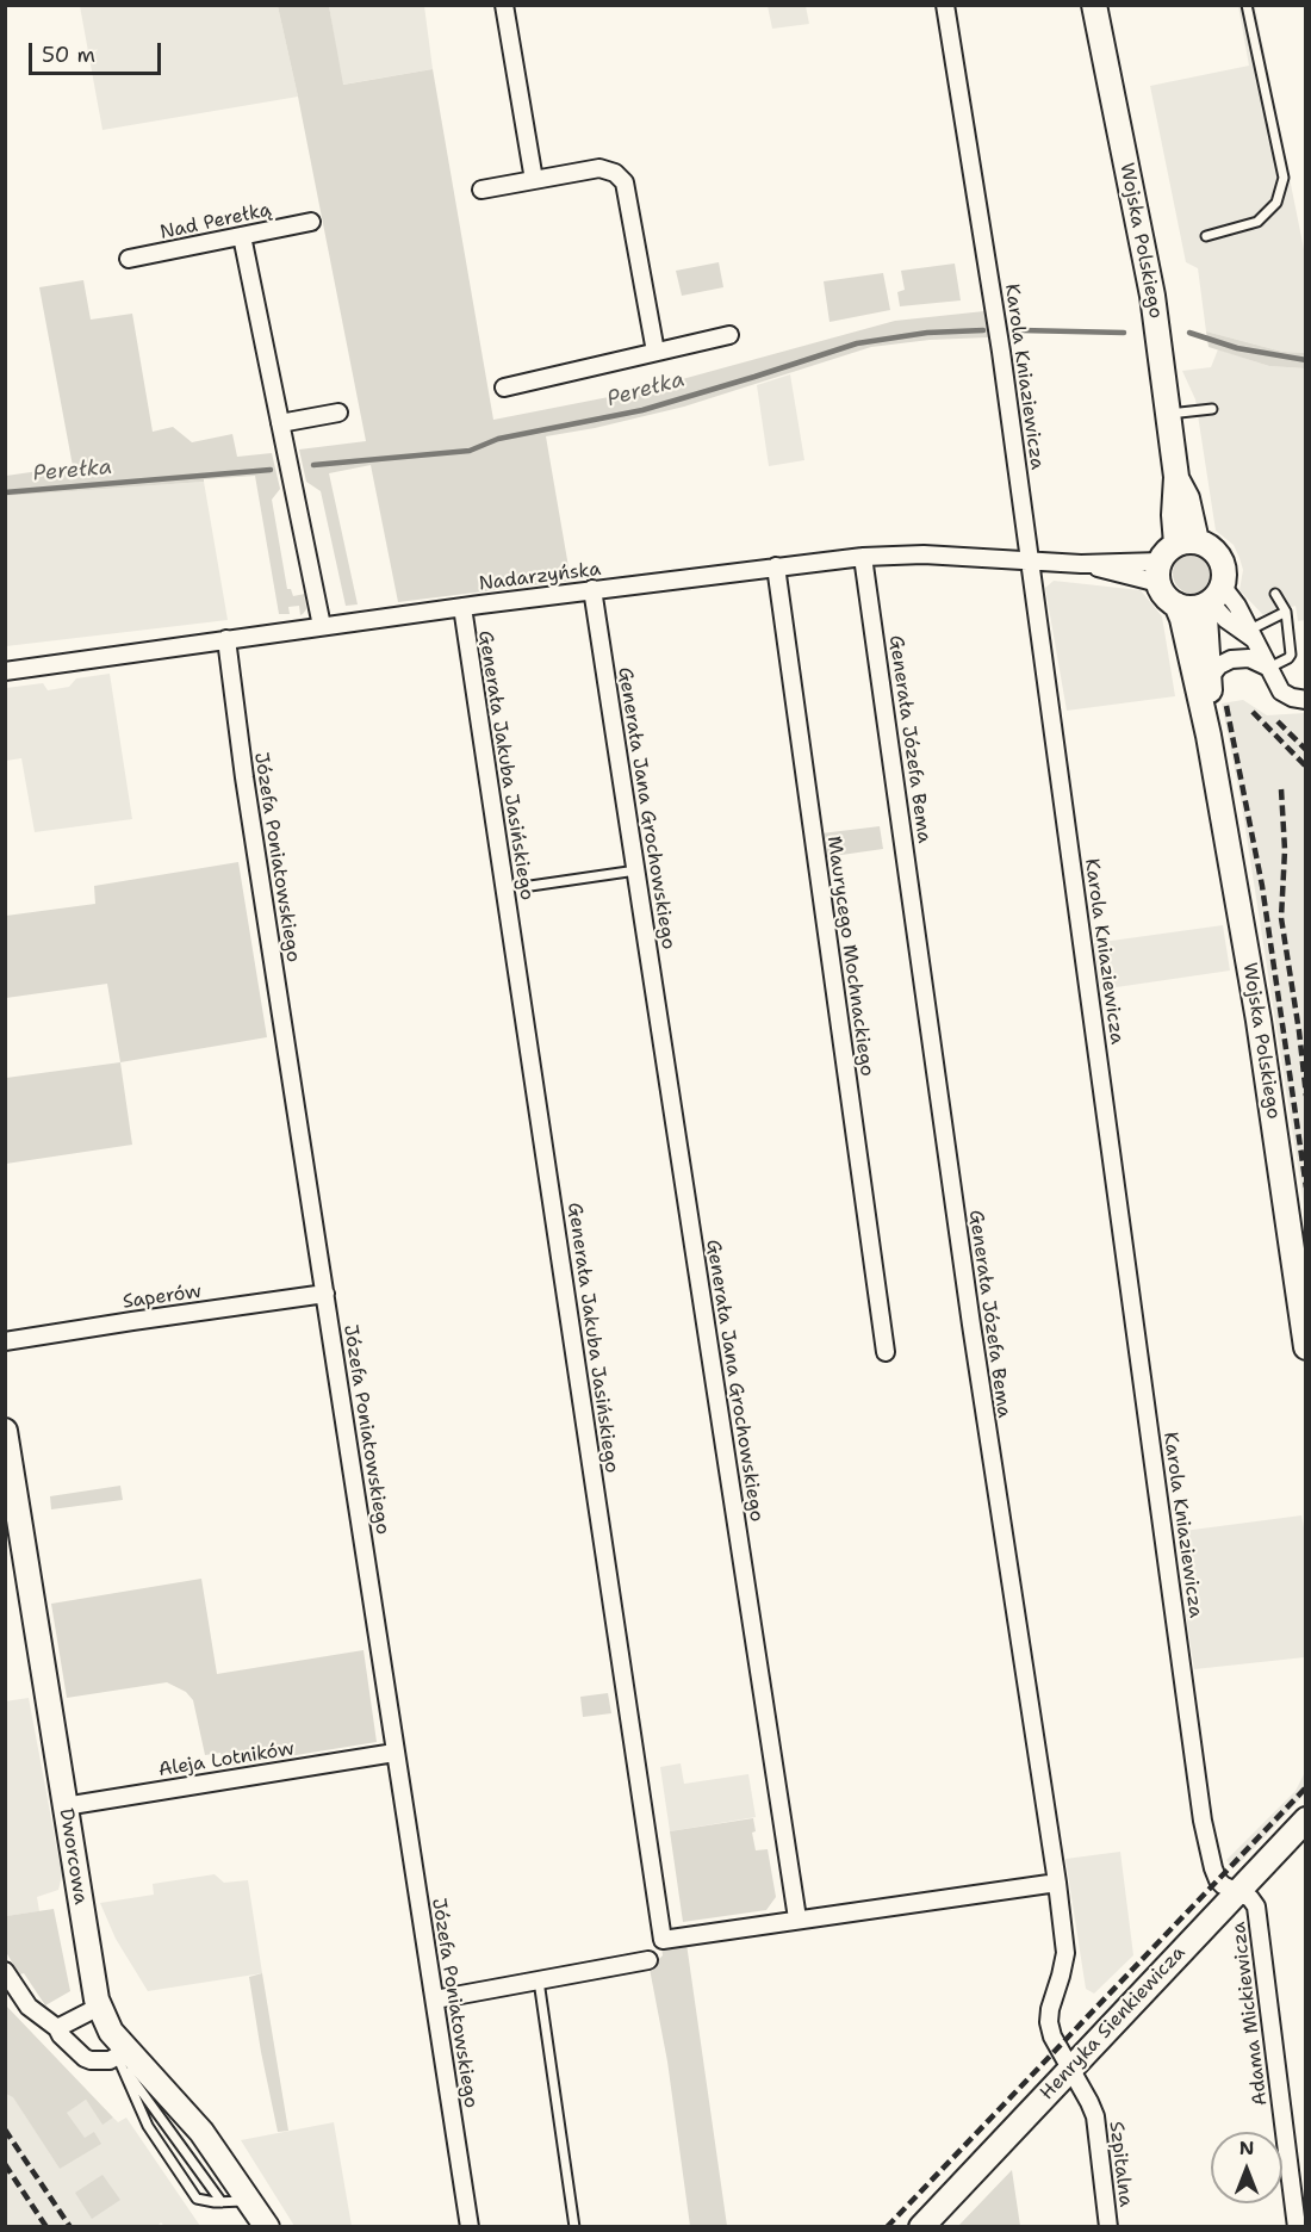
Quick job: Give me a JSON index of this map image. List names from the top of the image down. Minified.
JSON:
{"streets":{"street":["Nad Perełką","Wojska Polskiego","Karola Kniaziewicza","Nadarzyńska","Generała Józefa Bema","Generała Jakuba Jasińskiego","Generała Jana Grochowskiego","Józefa Poniatowskiego","Maurycego Mochnackiego","Saperów","Aleja Lotników","Dworcowa","Adama Mickiewicza","Henryka Sienkiewicza","Szpitalna"]},"crossings":[["Wojska Polskiego","Nadarzyńska"],["Karola Kniaziewicza","Nadarzyńska"],["Karola Kniaziewicza","Adama Mickiewicza"],["Karola Kniaziewicza","Henryka Sienkiewicza"],["Nadarzyńska","Generała Józefa Bema"],["Nadarzyńska","Generała Jakuba Jasińskiego"],["Nadarzyńska","Generała Jana Grochowskiego"],["Nadarzyńska","Józefa Poniatowskiego"],["Nadarzyńska","Maurycego Mochnackiego"],["Generała Józefa Bema","Henryka Sienkiewicza"],["Generała Józefa Bema","Szpitalna"],["Generała Jakuba Jasińskiego","Generała Jana Grochowskiego"],["Józefa Poniatowskiego","Saperów"],["Józefa Poniatowskiego","Aleja Lotników"],["Aleja Lotników","Dworcowa"],["Adama Mickiewicza","Henryka Sienkiewicza"],["Henryka Sienkiewicza","Szpitalna"]],"water":["Perełka"],"scale_bar":"50 m","north":"top"}
